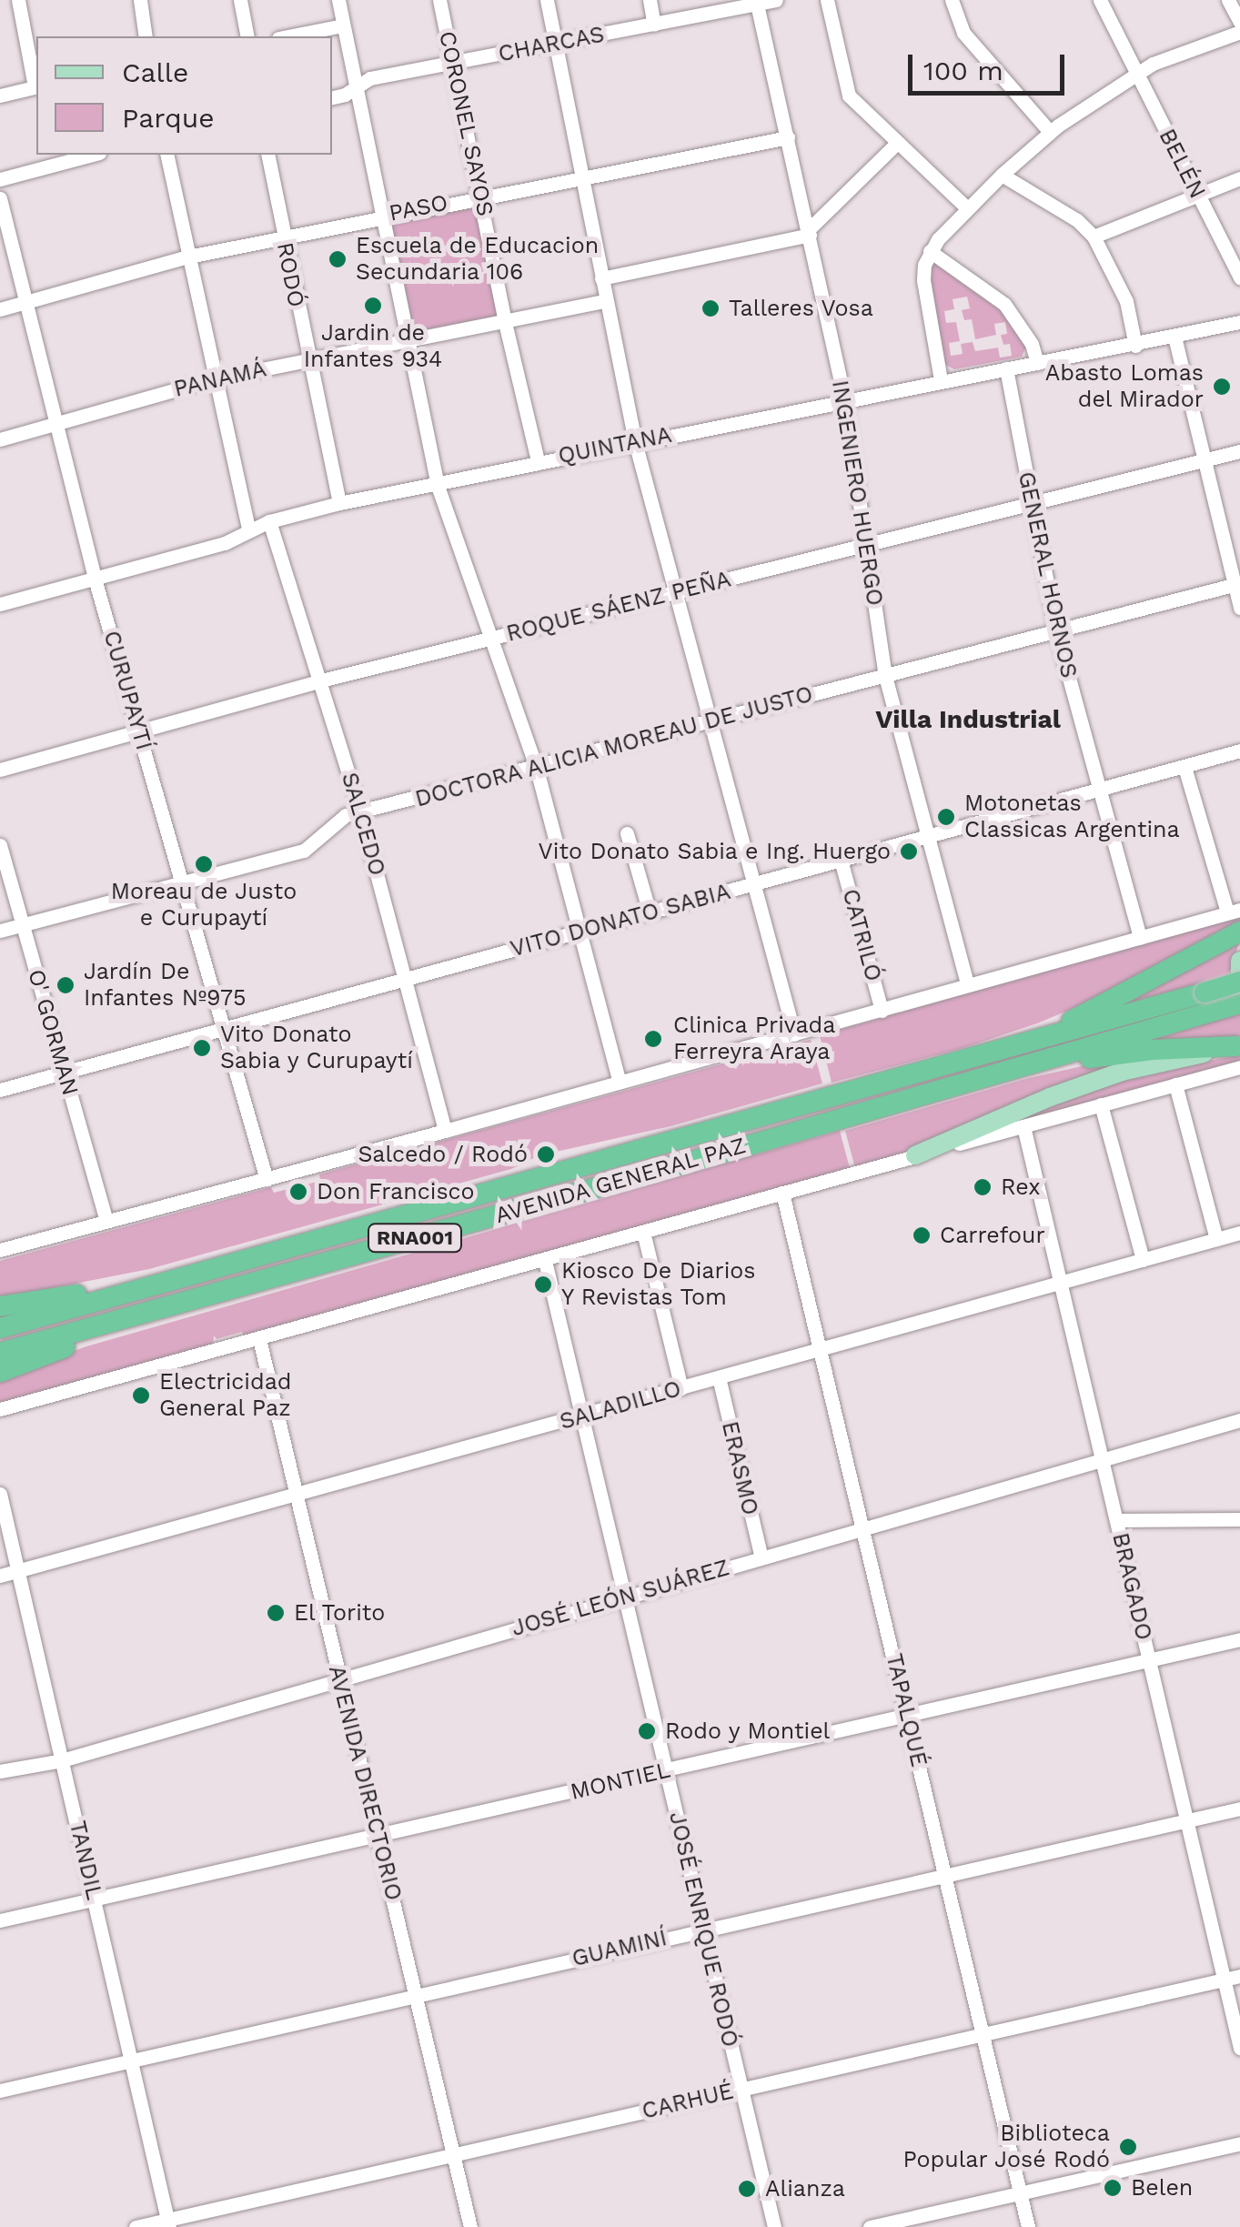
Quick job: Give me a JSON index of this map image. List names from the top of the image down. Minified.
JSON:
{"streets":{"highway":["AVENIDA GENERAL PAZ","RNA001"],"street":["CHARCAS","CORONEL SAYOS","BELÉN","PASO","RODÓ","PANAMÁ","QUINTANA","INGENIERO HUERGO","GENERAL HORNOS","ROQUE SÁENZ PEÑA","CURUPAYTÍ","DOCTORA ALICIA MOREAU DE JUSTO","SALCEDO","VITO DONATO SABIA","CATRILÓ","O' GORMAN","SALADILLO","ERASMO","BRAGADO","JOSÉ LEÓN SUÁREZ","TAPALQUÉ","MONTIEL","AVENIDA DIRECTORIO","TANDIL","JOSÉ ENRIQUE RODÓ","GUAMINÍ","CARHUÉ"]},"crossings":[["CHARCAS","CORONEL SAYOS"],["CHARCAS","INGENIERO HUERGO"],["CORONEL SAYOS","PASO"],["CORONEL SAYOS","PANAMÁ"],["CORONEL SAYOS","QUINTANA"],["PASO","RODÓ"],["PASO","INGENIERO HUERGO"],["PASO","CURUPAYTÍ"],["RODÓ","PANAMÁ"],["RODÓ","QUINTANA"],["PANAMÁ","CURUPAYTÍ"],["QUINTANA","INGENIERO HUERGO"],["QUINTANA","GENERAL HORNOS"],["QUINTANA","CURUPAYTÍ"],["QUINTANA","SALCEDO"],["INGENIERO HUERGO","ROQUE SÁENZ PEÑA"],["INGENIERO HUERGO","DOCTORA ALICIA MOREAU DE JUSTO"],["INGENIERO HUERGO","VITO DONATO SABIA"],["GENERAL HORNOS","ROQUE SÁENZ PEÑA"],["GENERAL HORNOS","DOCTORA ALICIA MOREAU DE JUSTO"],["GENERAL HORNOS","VITO DONATO SABIA"],["ROQUE SÁENZ PEÑA","CURUPAYTÍ"],["ROQUE SÁENZ PEÑA","SALCEDO"],["CURUPAYTÍ","DOCTORA ALICIA MOREAU DE JUSTO"],["CURUPAYTÍ","VITO DONATO SABIA"],["DOCTORA ALICIA MOREAU DE JUSTO","SALCEDO"],["DOCTORA ALICIA MOREAU DE JUSTO","O' GORMAN"],["SALCEDO","VITO DONATO SABIA"],["VITO DONATO SABIA","CATRILÓ"],["VITO DONATO SABIA","O' GORMAN"],["SALADILLO","ERASMO"],["SALADILLO","BRAGADO"],["SALADILLO","TAPALQUÉ"],["SALADILLO","AVENIDA DIRECTORIO"],["SALADILLO","TANDIL"],["SALADILLO","JOSÉ ENRIQUE RODÓ"],["ERASMO","JOSÉ LEÓN SUÁREZ"],["BRAGADO","JOSÉ LEÓN SUÁREZ"],["BRAGADO","MONTIEL"],["BRAGADO","GUAMINÍ"],["BRAGADO","CARHUÉ"],["JOSÉ LEÓN SUÁREZ","TAPALQUÉ"],["JOSÉ LEÓN SUÁREZ","AVENIDA DIRECTORIO"],["JOSÉ LEÓN SUÁREZ","TANDIL"],["JOSÉ LEÓN SUÁREZ","JOSÉ ENRIQUE RODÓ"],["TAPALQUÉ","MONTIEL"],["TAPALQUÉ","GUAMINÍ"],["TAPALQUÉ","CARHUÉ"],["MONTIEL","AVENIDA DIRECTORIO"],["MONTIEL","TANDIL"],["MONTIEL","JOSÉ ENRIQUE RODÓ"],["AVENIDA DIRECTORIO","GUAMINÍ"],["AVENIDA DIRECTORIO","CARHUÉ"],["TANDIL","GUAMINÍ"],["TANDIL","CARHUÉ"],["JOSÉ ENRIQUE RODÓ","GUAMINÍ"],["JOSÉ ENRIQUE RODÓ","CARHUÉ"]],"districts":["Villa Industrial"],"places":["Escuela de Educacion Secundaria 106","Jardin de Infantes 934","Talleres Vosa","Abasto Lomas del Mirador","Motonetas Classicas Argentina","Vito Donato Sabia e Ing. Huergo","Moreau de Justo e Curupaytí","Jardín De Infantes Nº975","Clinica Privada Ferreyra Araya","Vito Donato Sabia y Curupaytí","Salcedo / Rodó","Rex","Don Francisco","Carrefour","Kiosco De Diarios Y Revistas Tom","Electricidad General Paz","El Torito","Rodo y Montiel","Biblioteca Popular José Rodó","Belen","Alianza"],"legend":["Calle","Parque"],"scale_bar":"100 m"}
